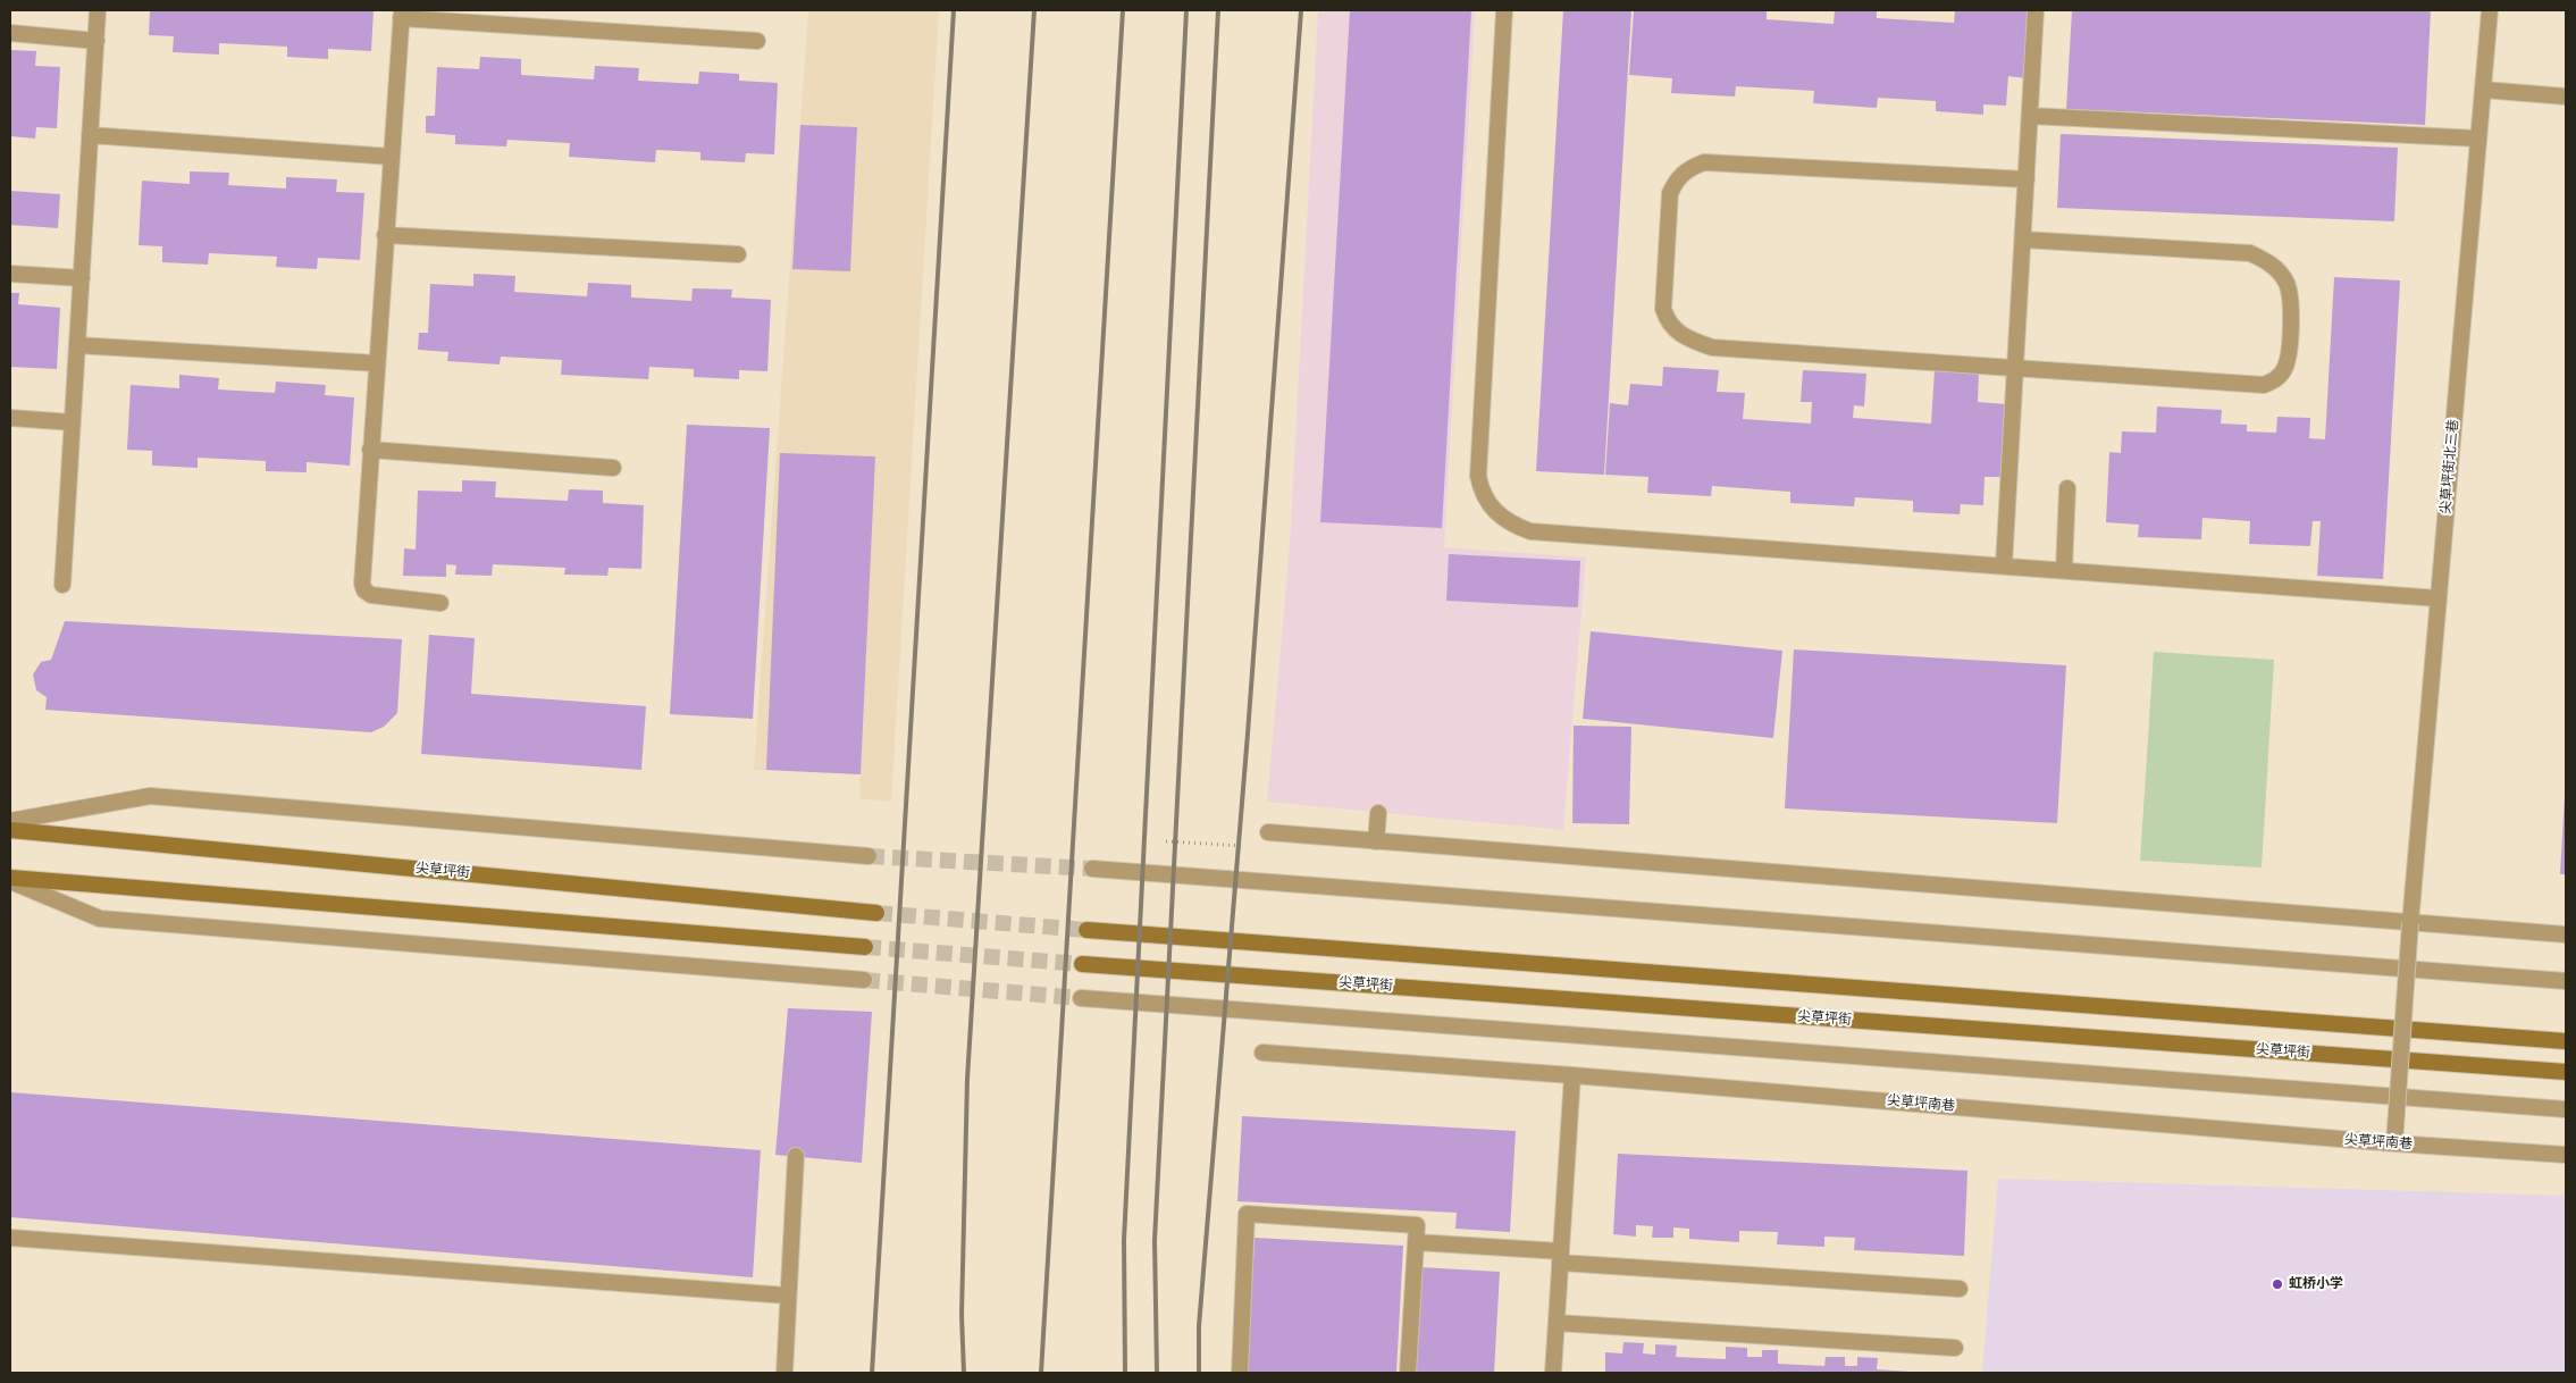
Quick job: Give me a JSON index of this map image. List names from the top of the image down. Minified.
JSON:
{"streets":{"main road":["尖草坪街"],"street":["尖草坪街北三巷","尖草坪南巷"]},"crossings":[["尖草坪街北三巷","尖草坪南巷"]],"places":["虹桥小学"]}
